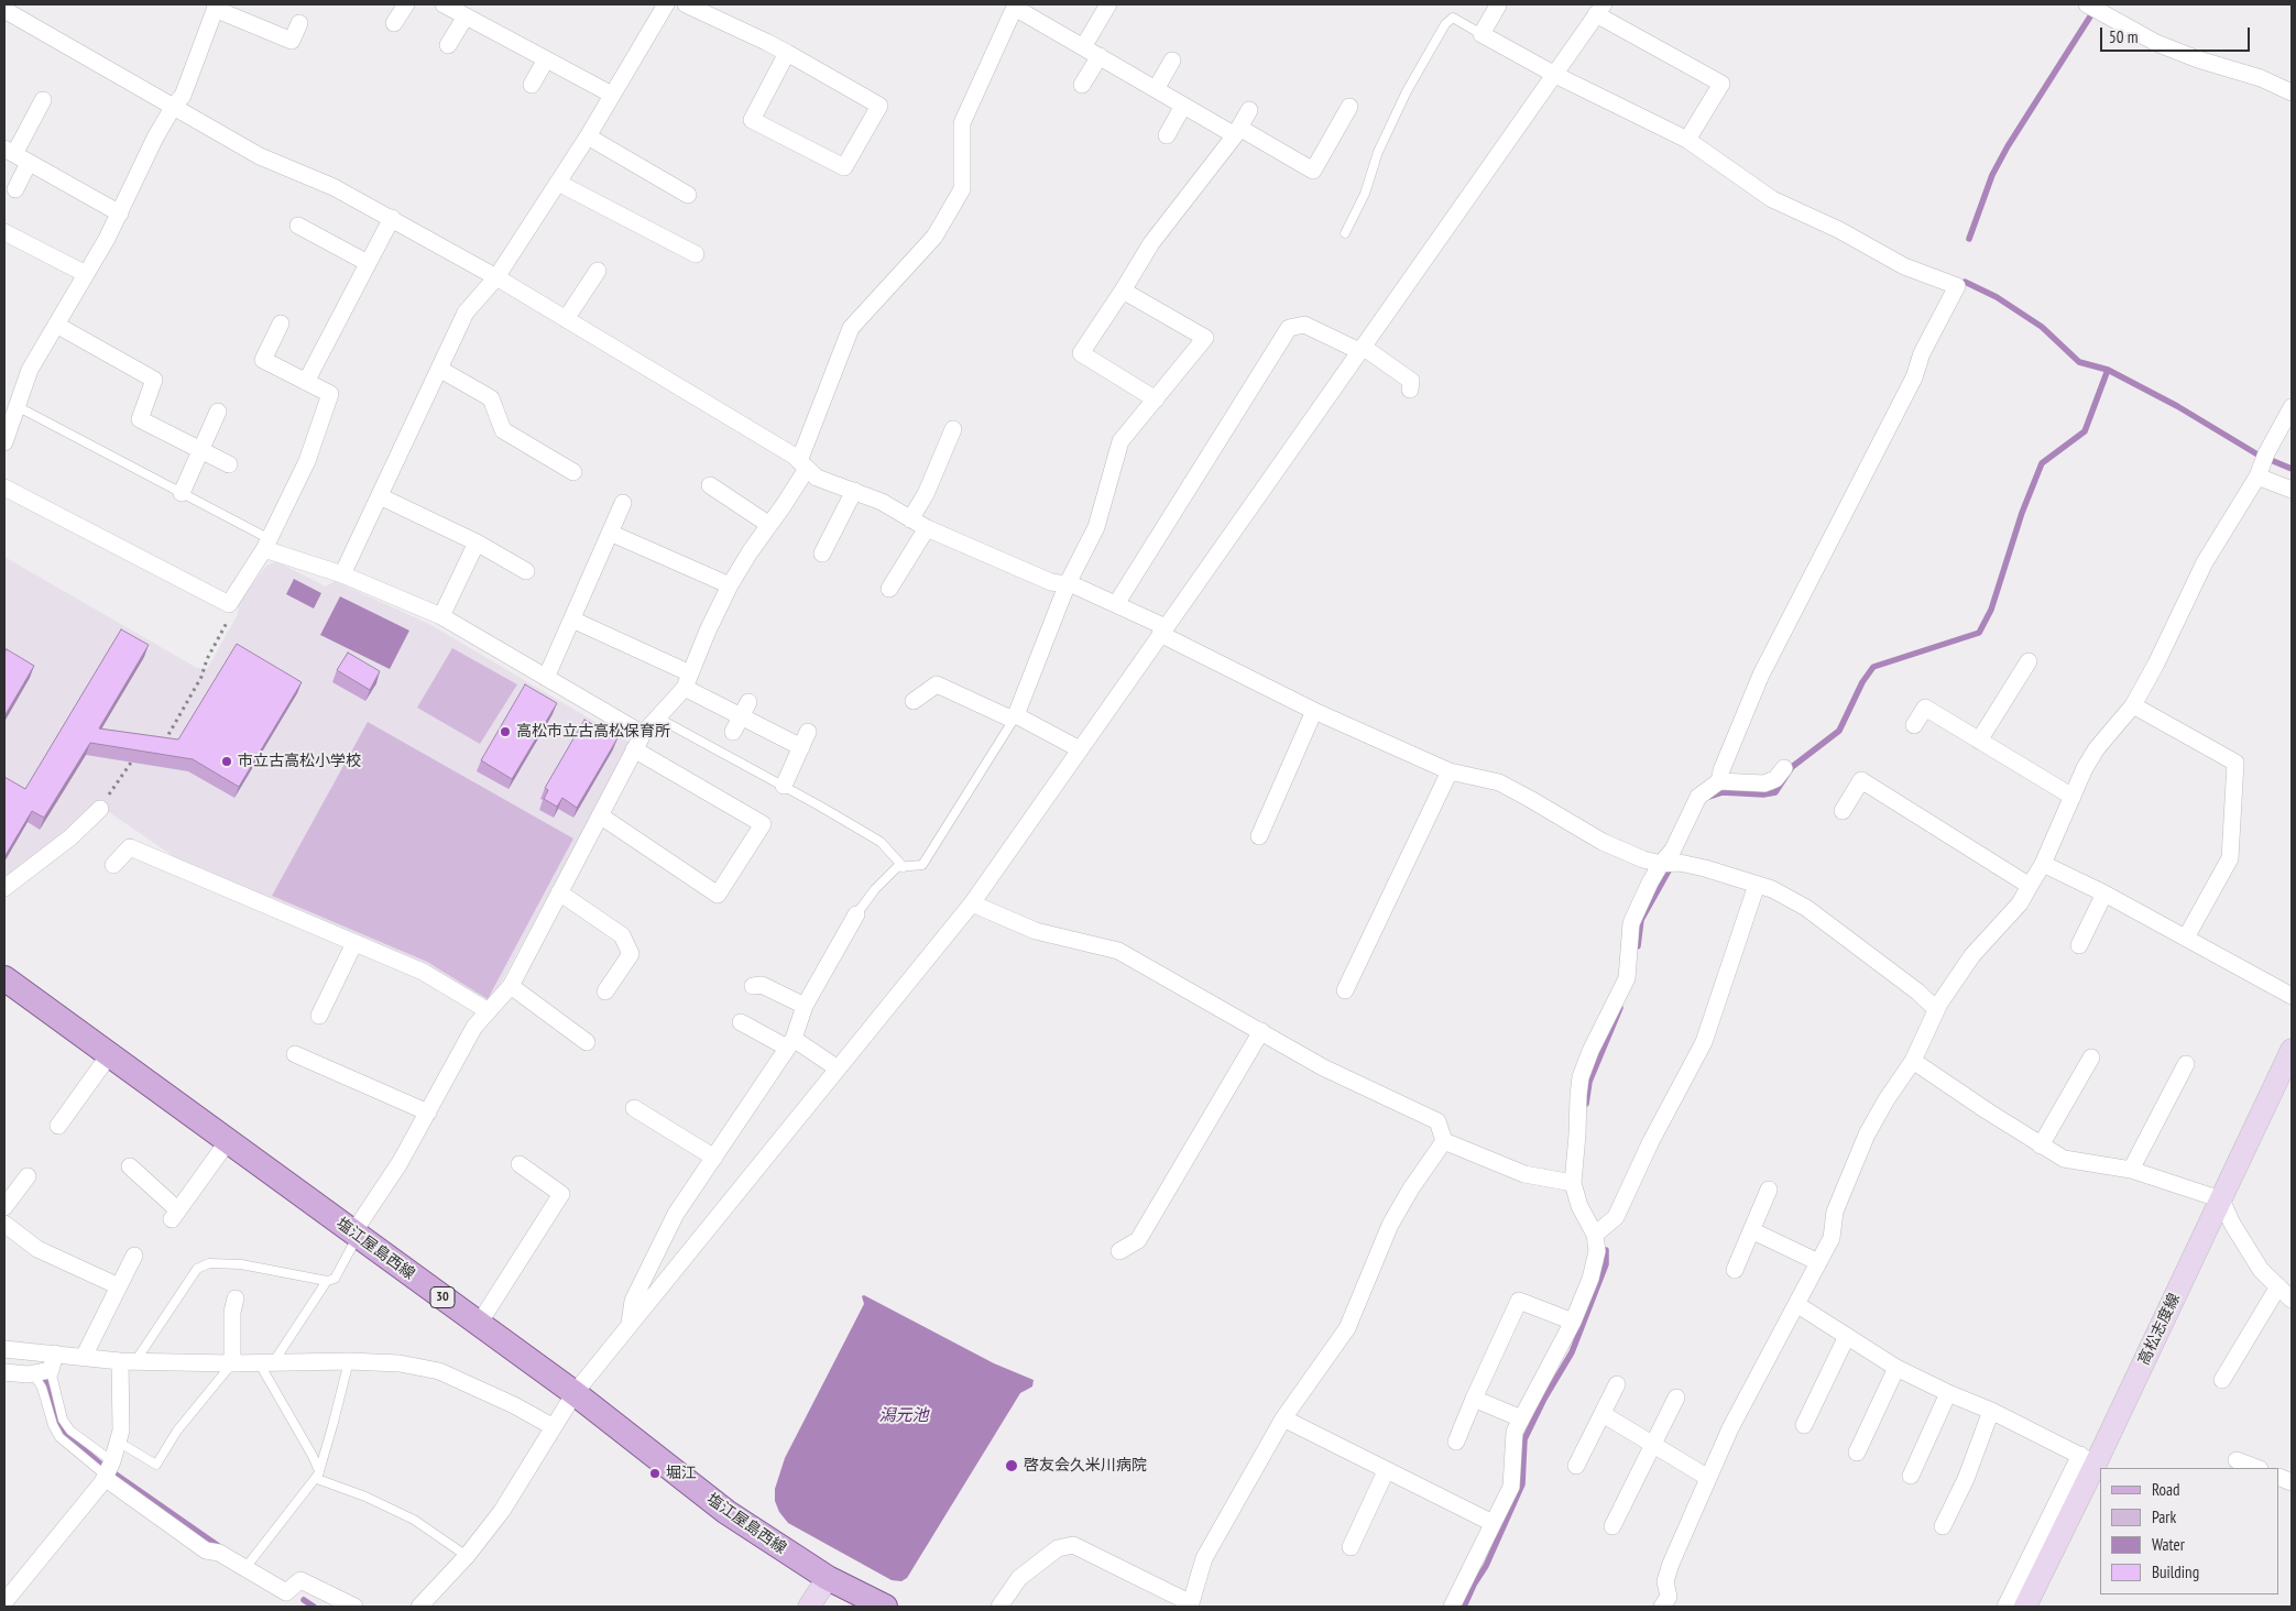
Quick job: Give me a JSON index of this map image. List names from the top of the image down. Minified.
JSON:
{"streets":{"main road":["塩江屋島西線","30","高松志度線"]},"water":["潟元池"],"places":["高松市立古高松保育所","市立古高松小学校","啓友会久米川病院","堀江"],"legend":["Road","Park","Water","Building"],"scale_bar":"50 m"}
